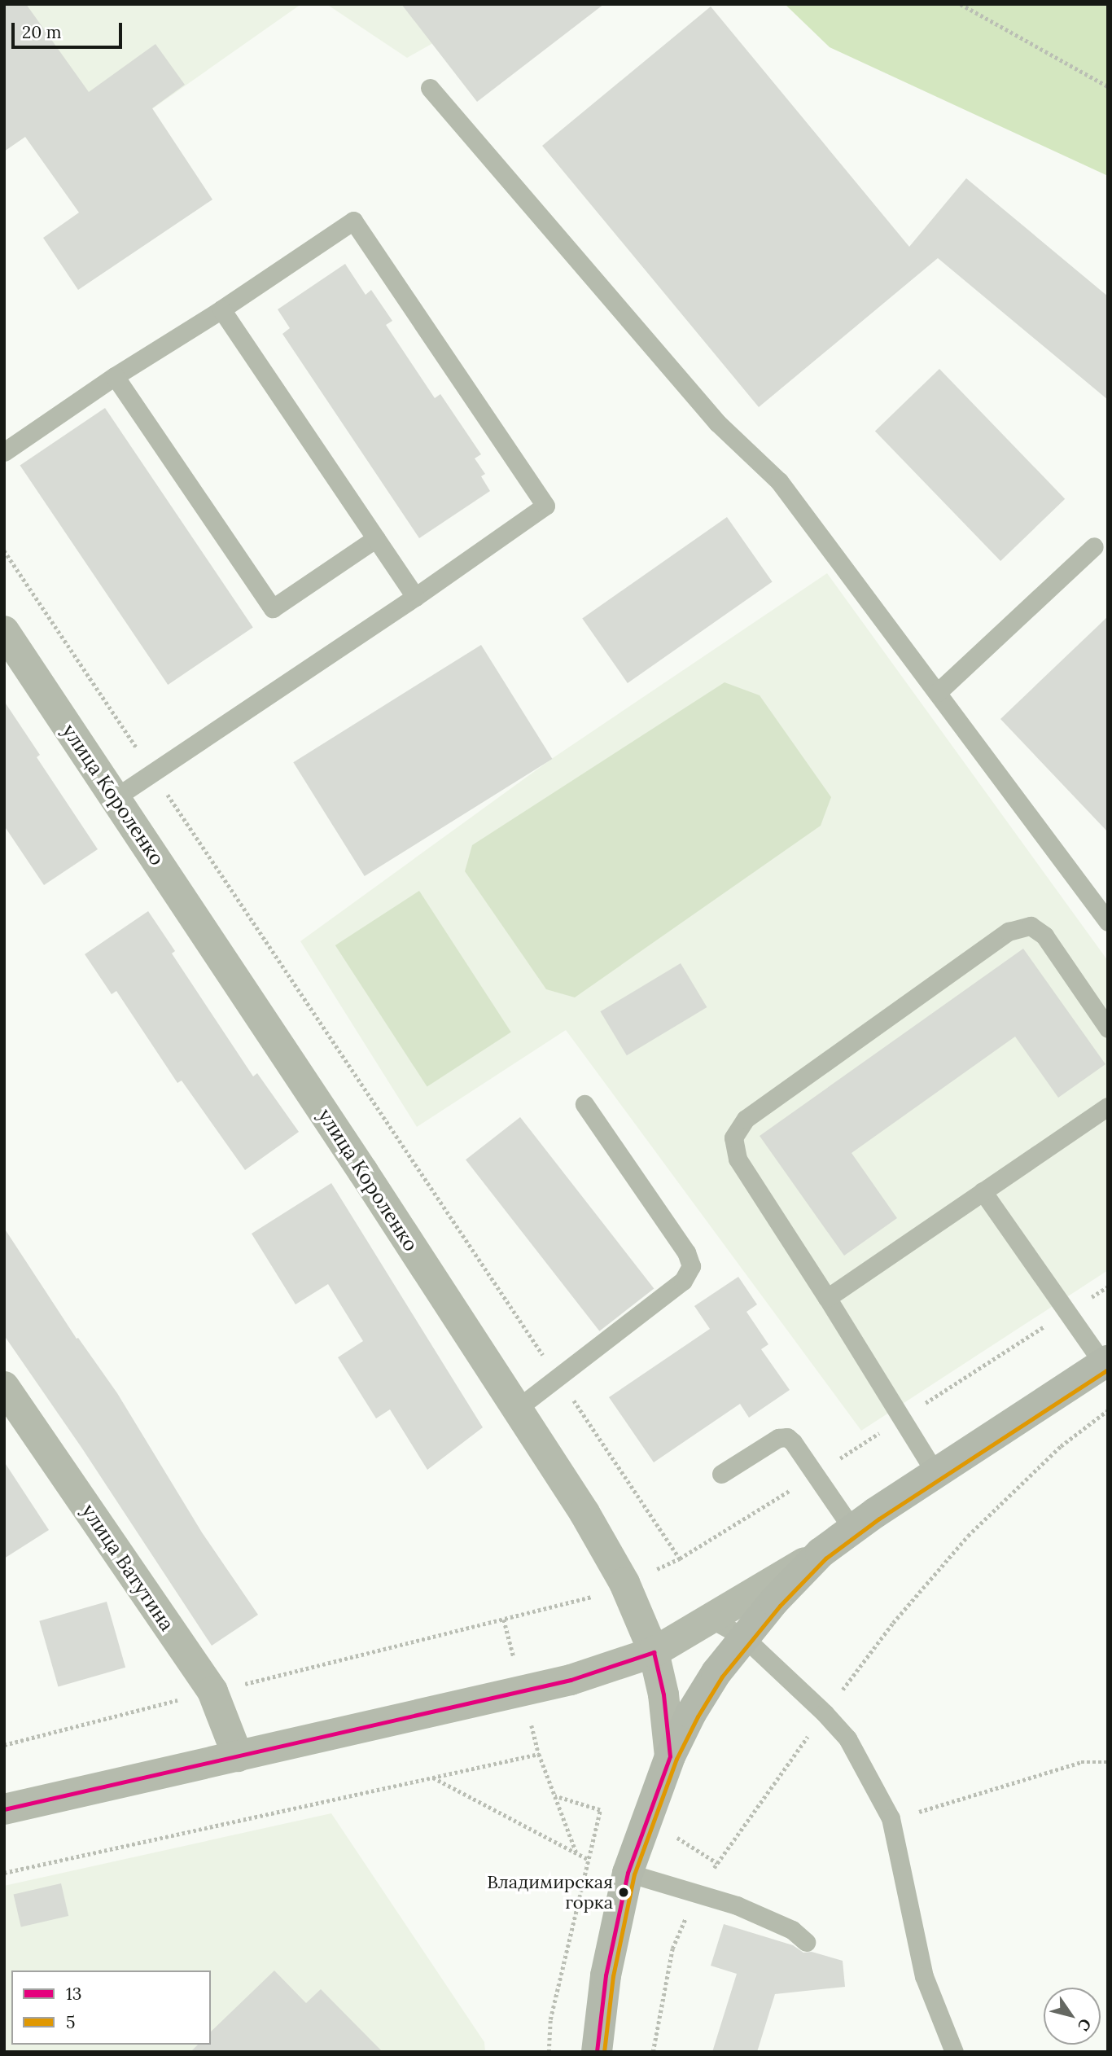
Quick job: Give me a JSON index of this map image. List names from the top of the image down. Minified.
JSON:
{"streets":{"street":["улица Короленко","улица Ватутина"]},"places":["Владимирская горка"],"lines":["transit line 5","transit line 13"],"legend":["13","5"],"scale_bar":"20 m","north":"bottom right"}
